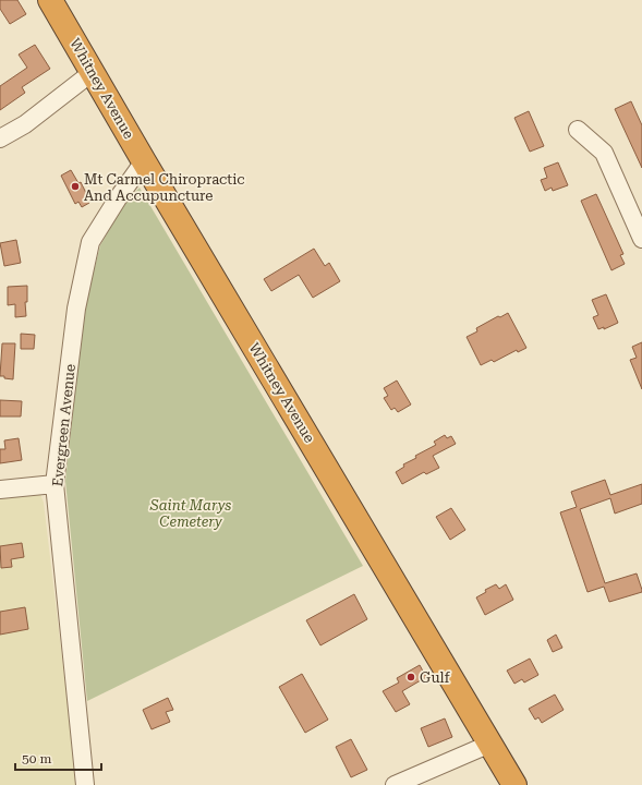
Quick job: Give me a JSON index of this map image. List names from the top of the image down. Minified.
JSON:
{"streets":{"highway":["Whitney Avenue"],"street":["Evergreen Avenue"]},"crossings":[["Whitney Avenue","Evergreen Avenue"]],"parks":["Saint Marys Cemetery"],"places":["Mt Carmel Chiropractic And Accupuncture","Gulf"],"scale_bar":"50 m"}
